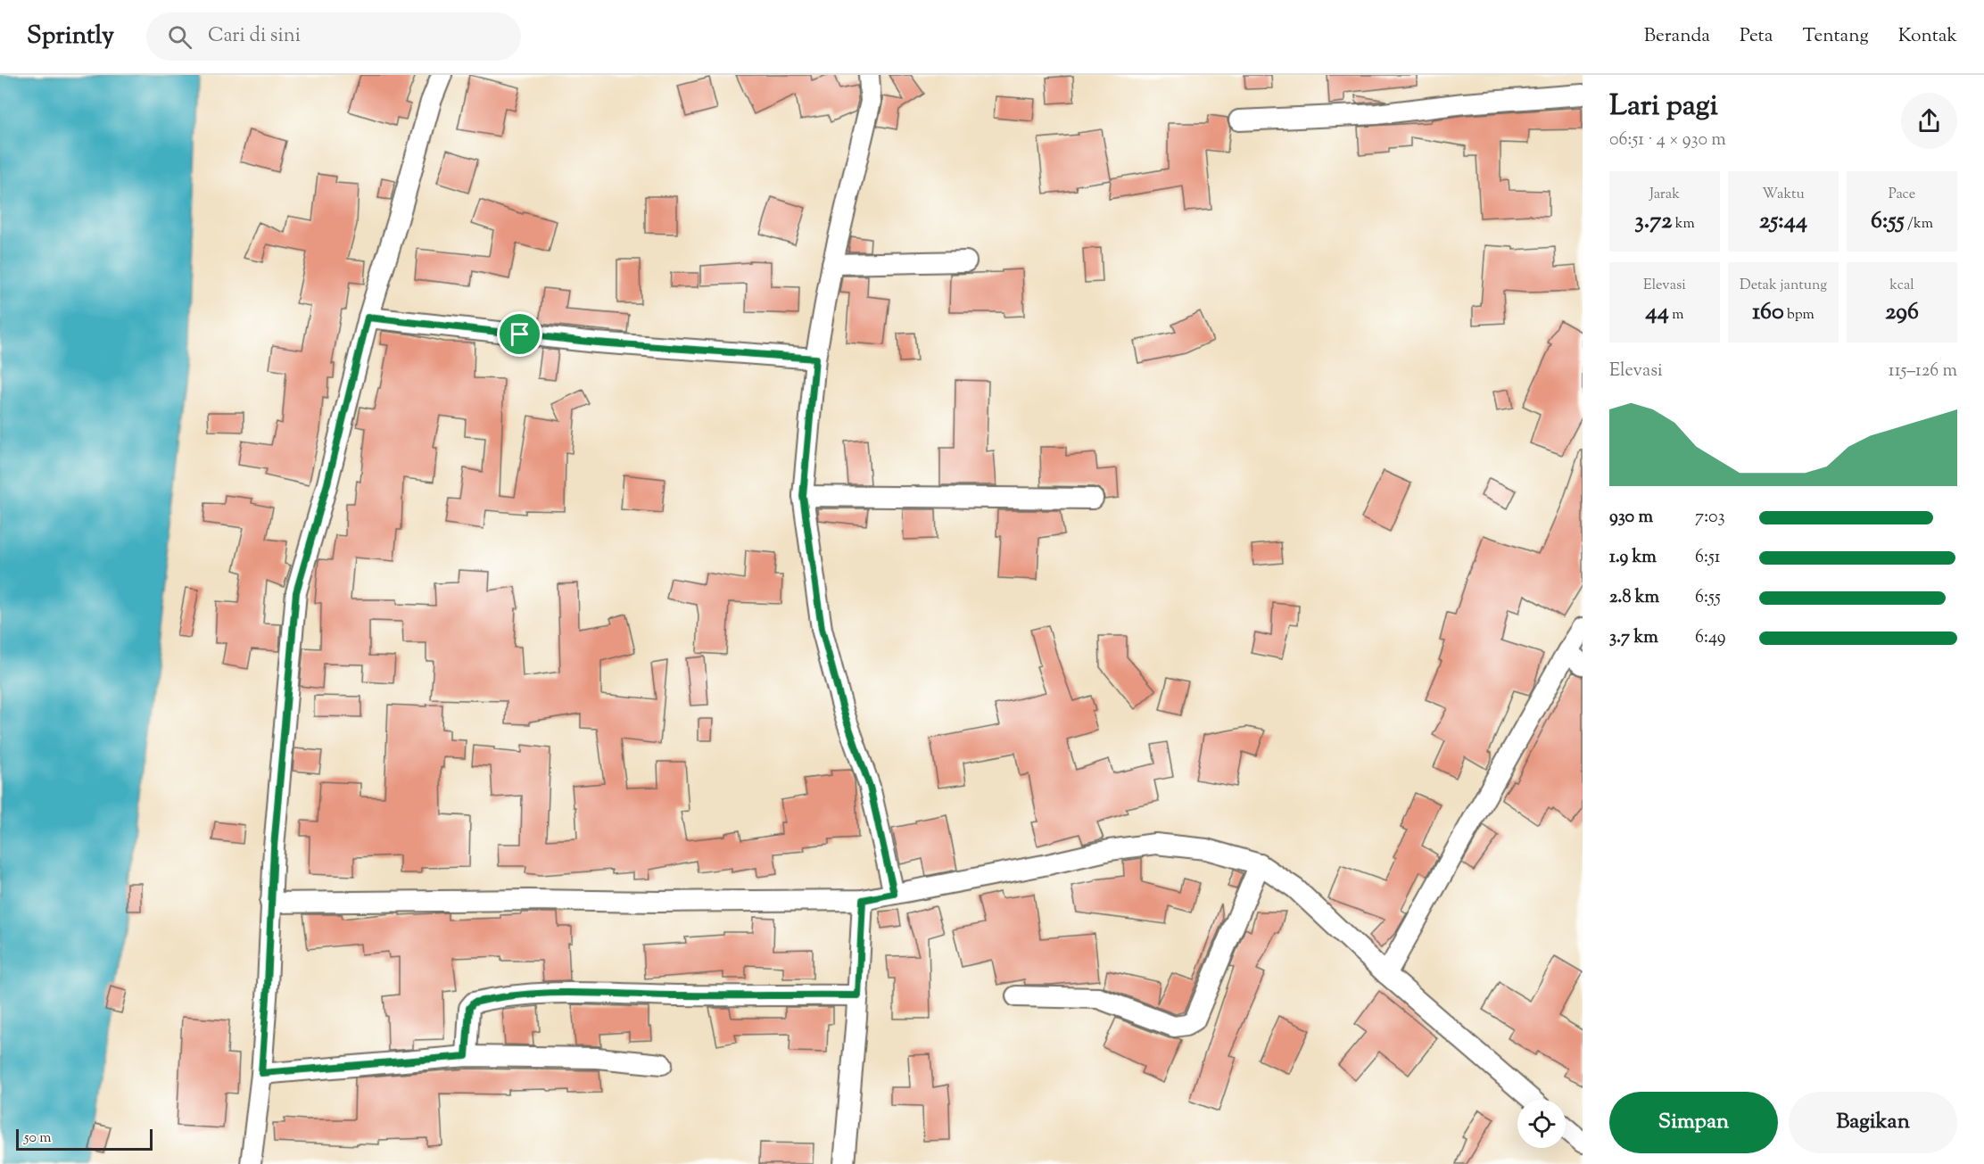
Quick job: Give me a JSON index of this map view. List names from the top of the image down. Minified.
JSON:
{"scale_bar":"50 m","page":{"header":"Sprintly","search":"Cari di sini","nav":["Beranda","Peta","Tentang","Kontak"],"heading":["Lari pagi","06:51 · 4 × 930 m"],"stats":[["Jarak","3.72 km"],["Waktu","25:44"],["Pace","6:55 /km"],["Elevasi","44 m"],["Detak jantung","160 bpm"],["kcal","296"]],"chart":["Elevasi","115–126 m"],"list":[{"name":"930 m","note":"7:03"},{"name":"1.9 km","note":"6:51"},{"name":"2.8 km","note":"6:55"},{"name":"3.7 km","note":"6:49"}],"buttons":["Simpan","Bagikan"],"scale":"50 m"}}
